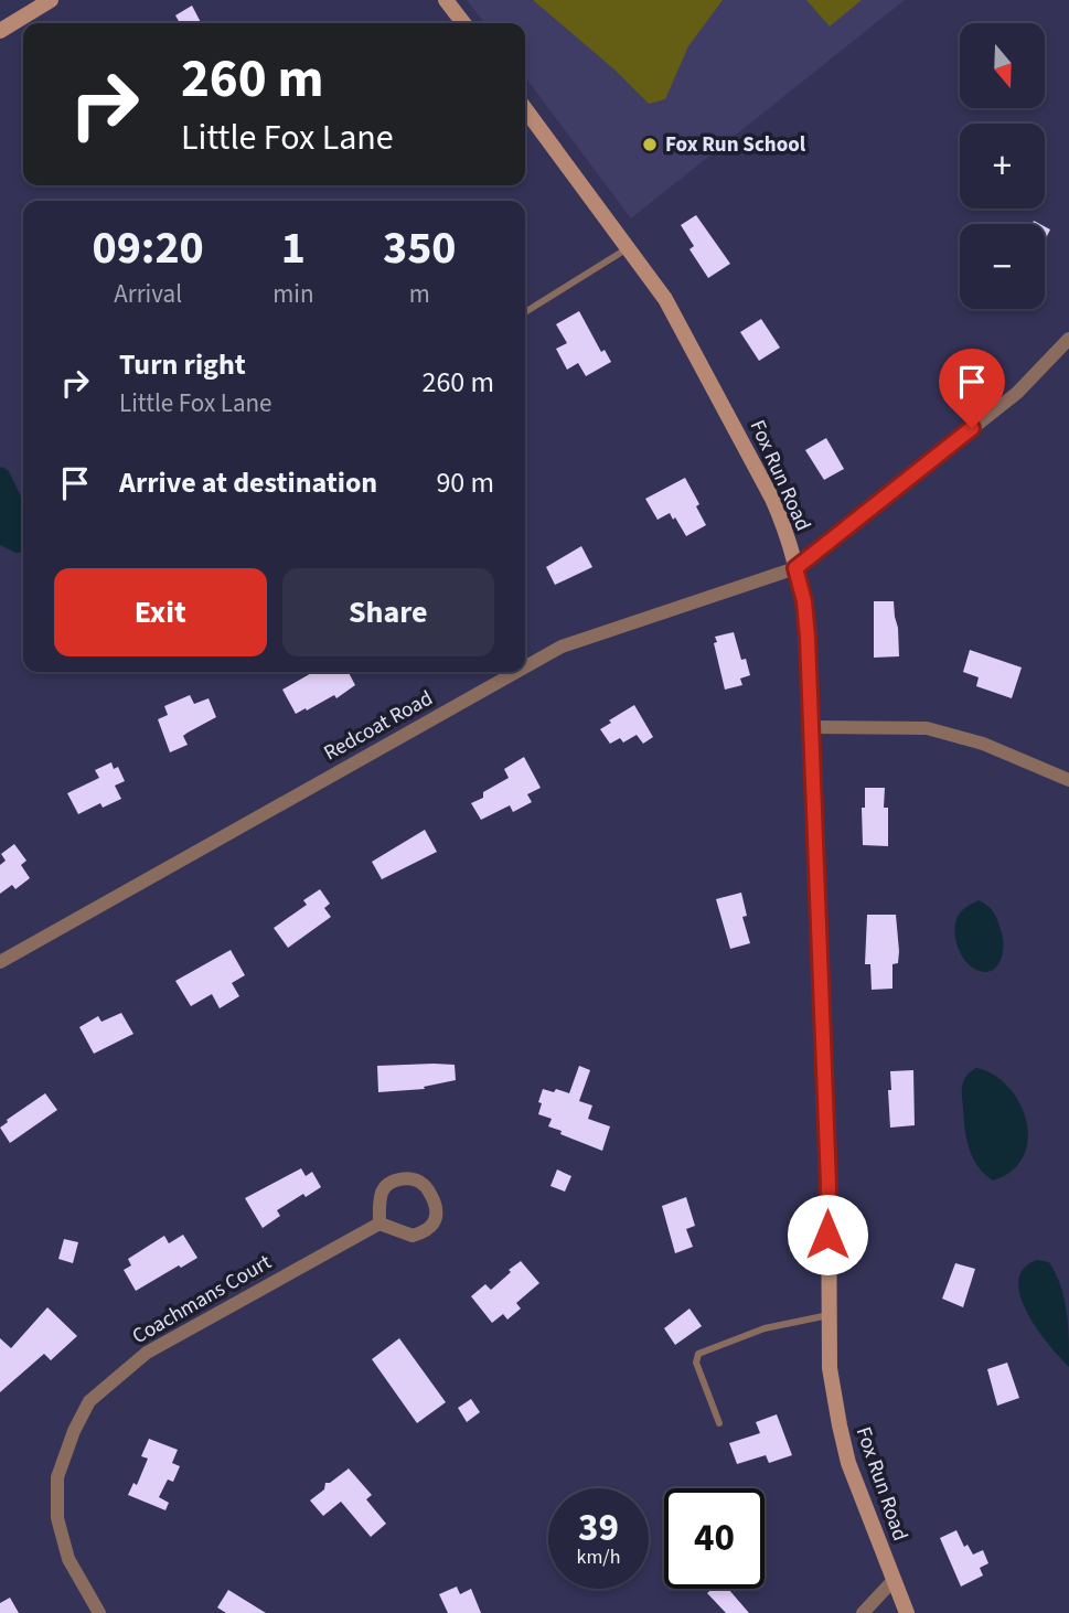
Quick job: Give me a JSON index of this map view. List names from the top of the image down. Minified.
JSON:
{"streets":{"street":["Fox Run Road","Redcoat Road","Coachmans Court"]},"crossings":[["Fox Run Road","Redcoat Road"]],"places":["Fox Run School"],"north":"bottom","page":{"map_buttons":["+","−"],"turn":["260 m","Little Fox Lane"],"eta":["09:20","Arrival","1","min","350","m"],"list":[{"name":"Turn right","note":"Little Fox Lane","value":"260 m"},{"name":"Arrive at destination","value":"90 m"}],"buttons":["Exit","Share"],"speed":"39 km/h","limit":"40"}}
